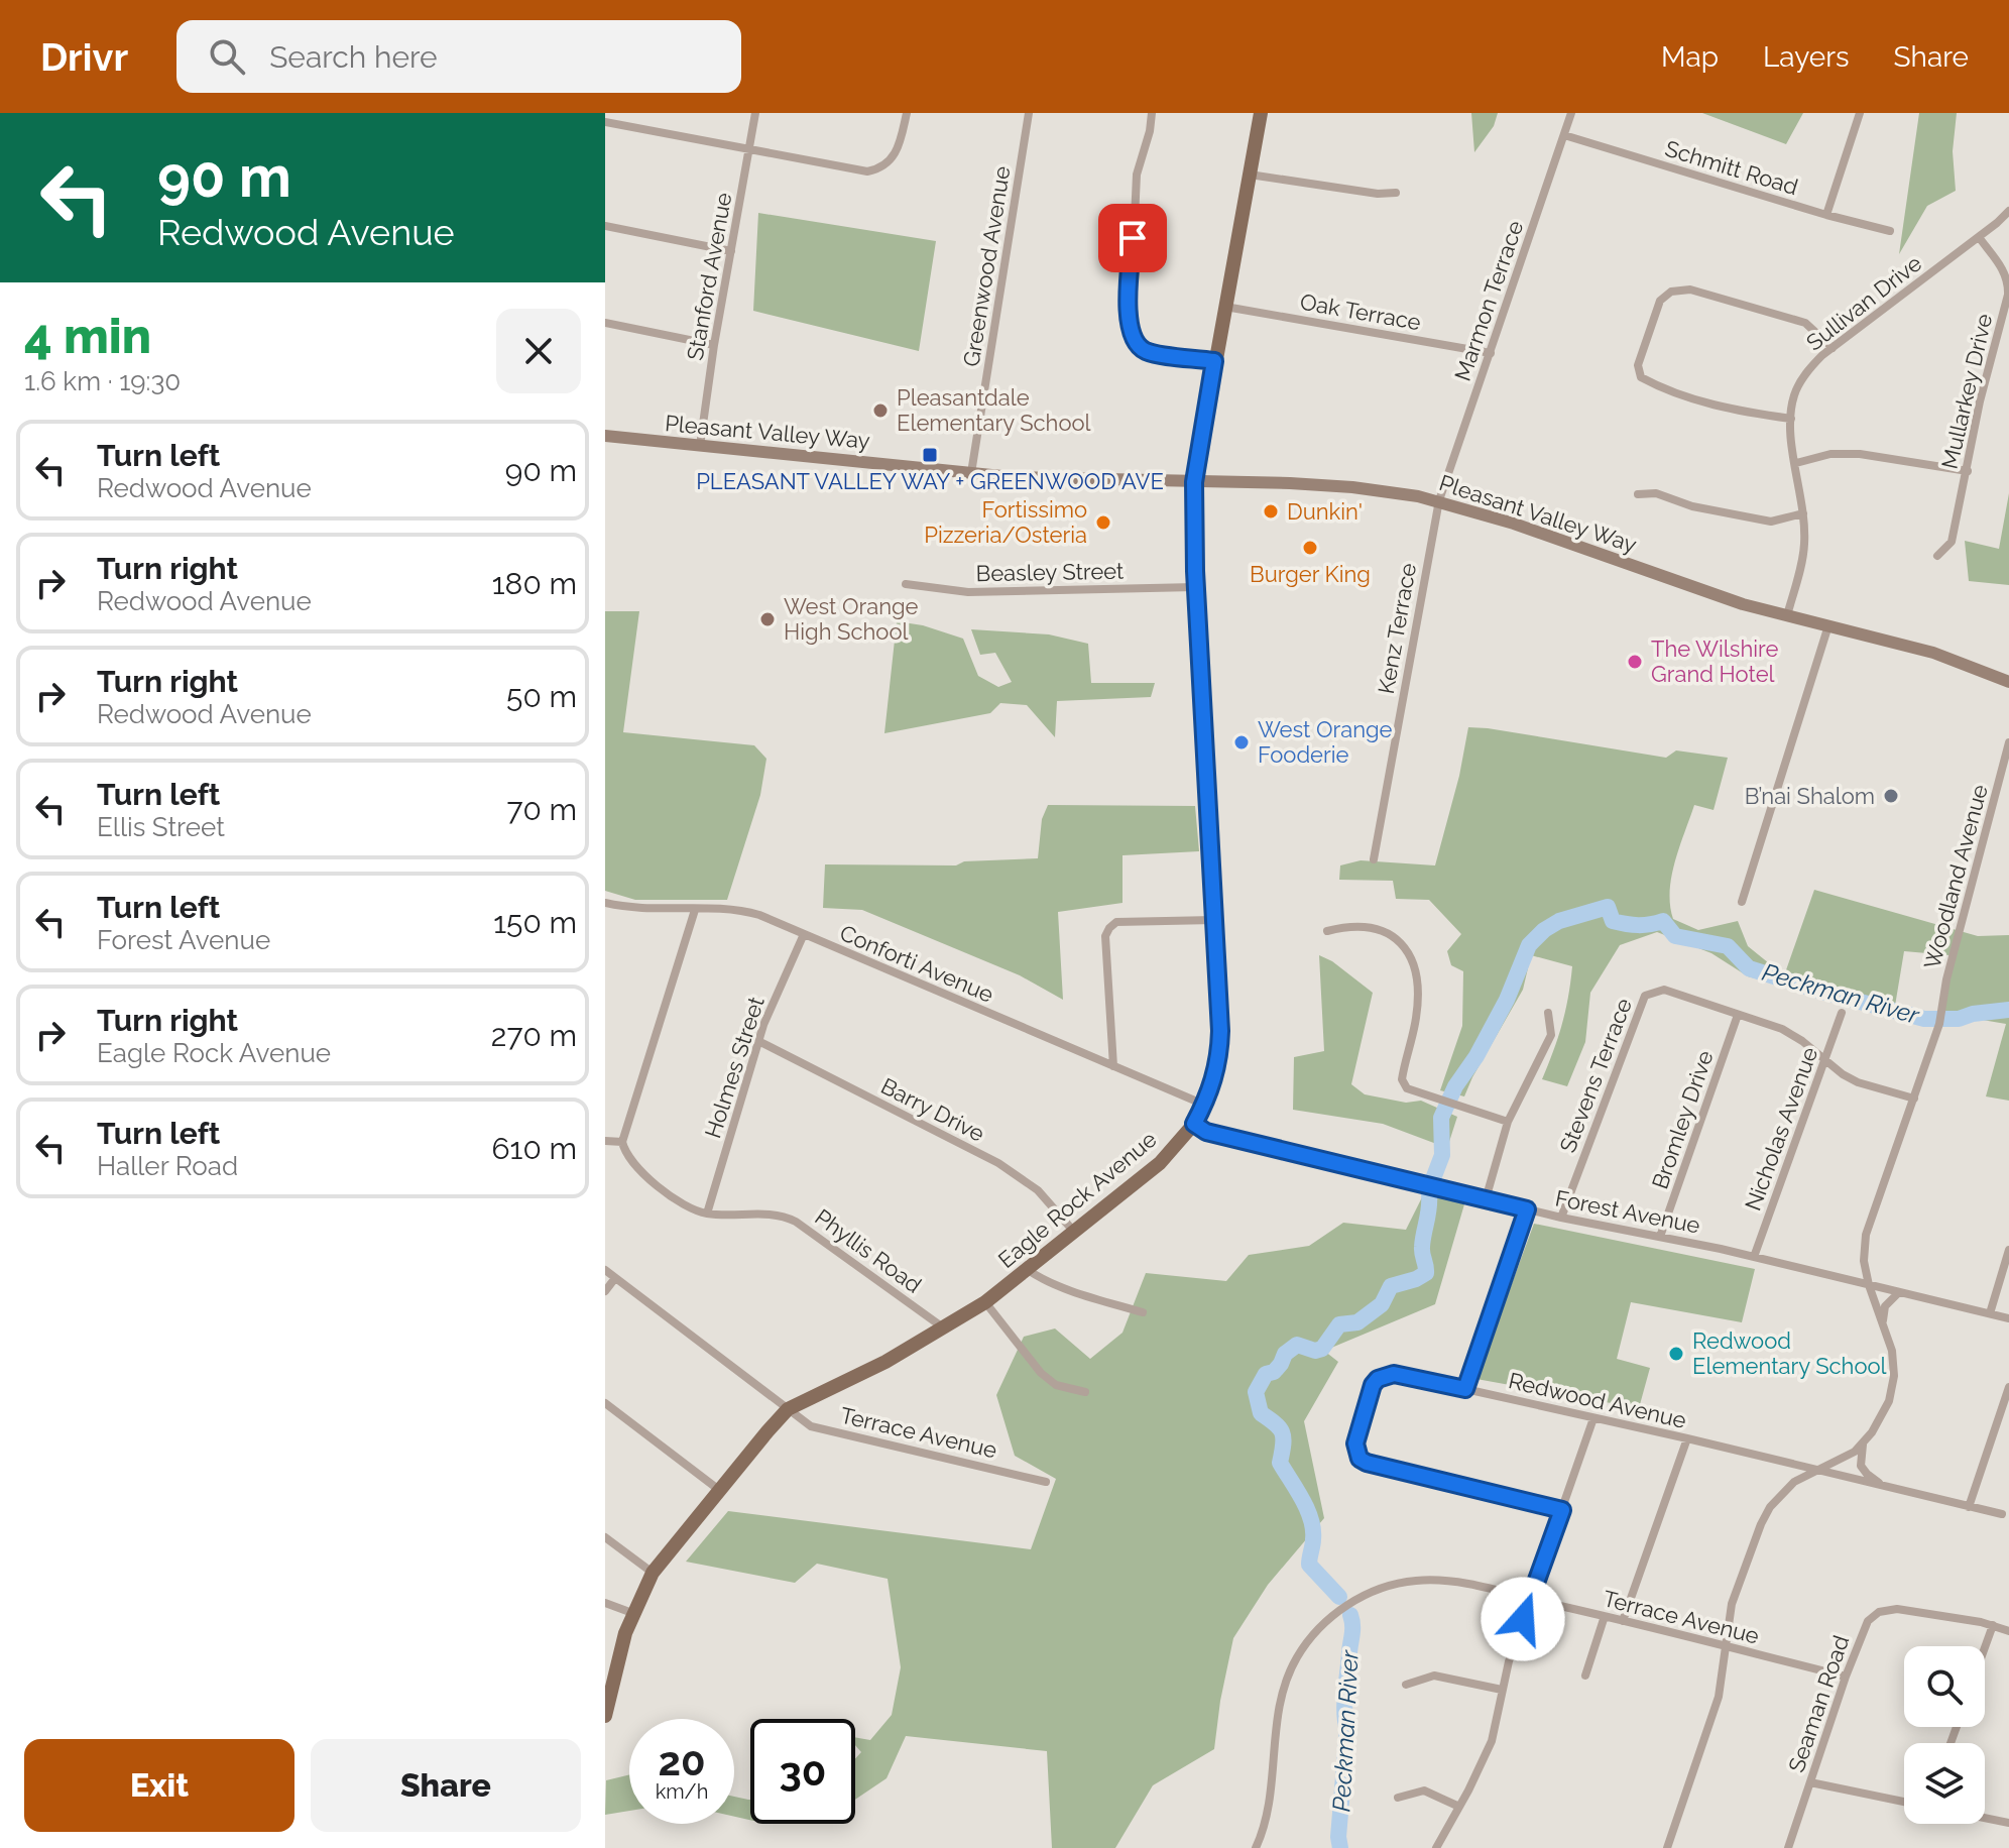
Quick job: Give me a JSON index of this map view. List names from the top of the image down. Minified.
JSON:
{"streets":{"main road":["Pleasant Valley Way","Eagle Rock Avenue"],"street":["Schmitt Road","Greenwood Avenue","Stanford Avenue","Marmon Terrace","Sullivan Drive","Oak Terrace","Mullarkey Drive","Beasley Street","Kenz Terrace","Woodland Avenue","Conforti Avenue","Holmes Street","Stevens Terrace","Barry Drive","Bromley Drive","Nicholas Avenue","Forest Avenue","Phyllis Road","Redwood Avenue","Terrace Avenue","Seaman Road"]},"crossings":[["Schmitt Road","Marmon Terrace"],["Greenwood Avenue","Pleasant Valley Way"],["Stanford Avenue","Pleasant Valley Way"],["Marmon Terrace","Oak Terrace"],["Marmon Terrace","Pleasant Valley Way"],["Marmon Terrace","Kenz Terrace"],["Sullivan Drive","Mullarkey Drive"],["Sullivan Drive","Pleasant Valley Way"],["Oak Terrace","Eagle Rock Avenue"],["Pleasant Valley Way","Kenz Terrace"],["Pleasant Valley Way","Eagle Rock Avenue"],["Beasley Street","Eagle Rock Avenue"],["Woodland Avenue","Stevens Terrace"],["Woodland Avenue","Forest Avenue"],["Woodland Avenue","Redwood Avenue"],["Woodland Avenue","Terrace Avenue"],["Conforti Avenue","Holmes Street"],["Conforti Avenue","Eagle Rock Avenue"],["Holmes Street","Barry Drive"],["Holmes Street","Phyllis Road"],["Stevens Terrace","Bromley Drive"],["Stevens Terrace","Nicholas Avenue"],["Stevens Terrace","Forest Avenue"],["Barry Drive","Eagle Rock Avenue"],["Bromley Drive","Forest Avenue"],["Nicholas Avenue","Forest Avenue"],["Eagle Rock Avenue","Forest Avenue"],["Eagle Rock Avenue","Phyllis Road"],["Eagle Rock Avenue","Terrace Avenue"],["Terrace Avenue","Seaman Road"]],"water":["Peckman River"],"places":{"other":["Pleasantdale Elementary School","Dunkin'","Fortissimo Pizzeria/Osteria","Burger King","West Orange High School","The Wilshire Grand Hotel","West Orange Fooderie","B’nai Shalom","Redwood Elementary School"],"transit":["PLEASANT VALLEY WAY + GREENWOOD AVE"]},"page":{"header":"Drivr","search":"Search here","nav":["Map","Layers","Share"],"turn":["90 m","Redwood Avenue"],"heading":["4 min","1.6 km · 19:30"],"list":[{"name":"Turn left","note":"Redwood Avenue","value":"90 m"},{"name":"Turn right","note":"Redwood Avenue","value":"180 m"},{"name":"Turn right","note":"Redwood Avenue","value":"50 m"},{"name":"Turn left","note":"Ellis Street","value":"70 m"},{"name":"Turn left","note":"Forest Avenue","value":"150 m"},{"name":"Turn right","note":"Eagle Rock Avenue","value":"270 m"},{"name":"Turn left","note":"Haller Road","value":"610 m"}],"speed":"20 km/h","limit":"30","buttons":["Exit","Share"]}}
